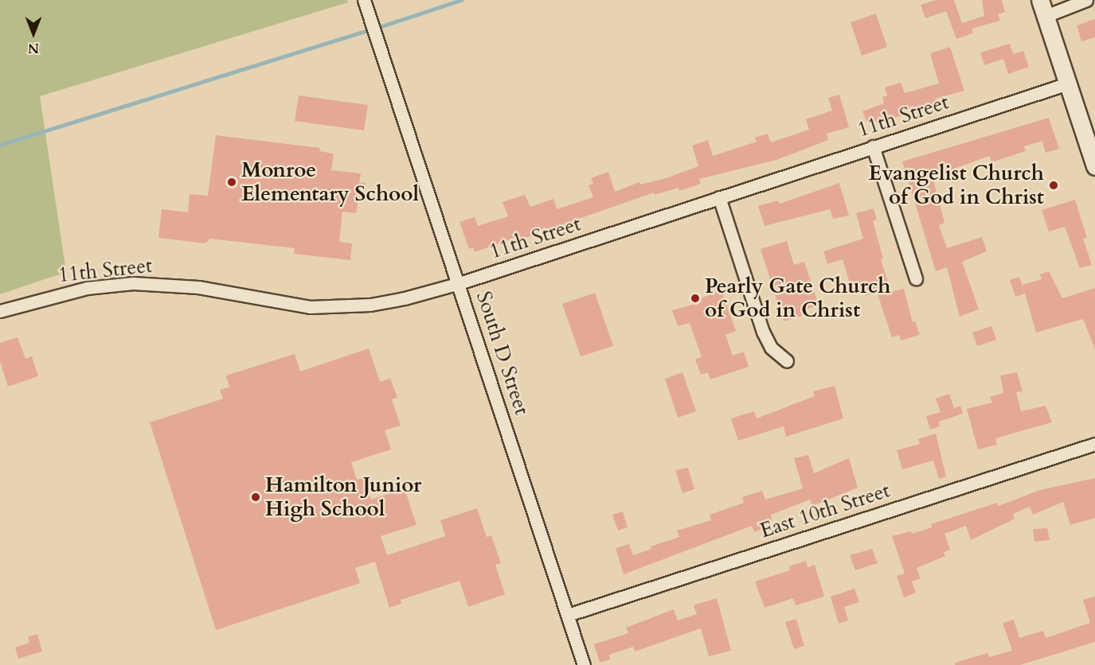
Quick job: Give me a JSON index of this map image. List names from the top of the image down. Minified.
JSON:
{"streets":{"street":["11th Street","South D Street","East 10th Street"]},"crossings":[["11th Street","South D Street"],["South D Street","East 10th Street"]],"places":["Monroe Elementary School","Evangelist Church of God in Christ","Pearly Gate Church of God in Christ","Hamilton Junior High School"],"north":"bottom"}
